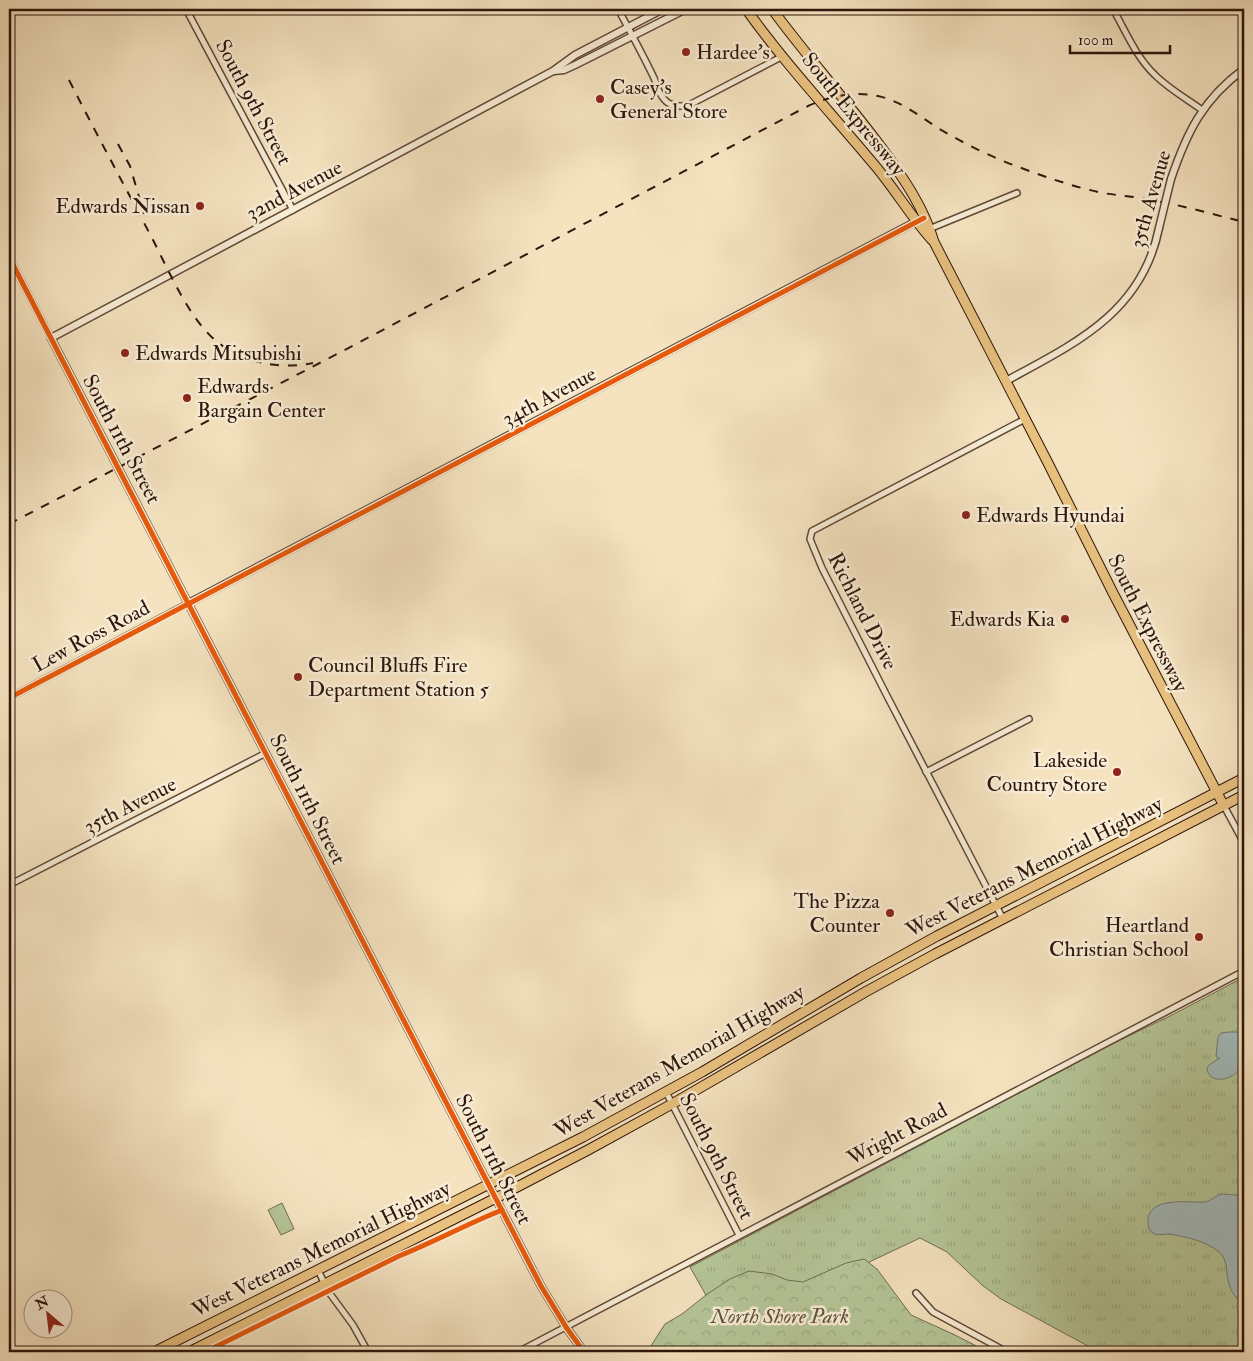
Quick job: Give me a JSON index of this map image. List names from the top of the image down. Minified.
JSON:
{"streets":{"main road":["South Expressway","West Veterans Memorial Highway"],"street":["South 9th Street","32nd Avenue","35th Avenue","34th Avenue","South 11th Street","Richland Drive","Lew Ross Road","Wright Road"]},"crossings":[["South 9th Street","32nd Avenue"],["South 9th Street","West Veterans Memorial Highway"],["South 9th Street","Wright Road"],["South Expressway","35th Avenue"],["South Expressway","34th Avenue"],["South Expressway","Richland Drive"],["South Expressway","West Veterans Memorial Highway"],["32nd Avenue","South 11th Street"],["35th Avenue","South 11th Street"],["34th Avenue","South 11th Street"],["34th Avenue","Lew Ross Road"],["South 11th Street","Lew Ross Road"],["South 11th Street","West Veterans Memorial Highway"],["South 11th Street","Wright Road"],["Richland Drive","West Veterans Memorial Highway"]],"parks":["North Shore Park"],"places":["Hardee's","Casey's General Store","Edwards Nissan","Edwards Mitsubishi","Edwards Bargain Center","Edwards Hyundai","Edwards Kia","Council Bluffs Fire Department Station 5","Lakeside Country Store","The Pizza Counter","Heartland Christian School"],"scale_bar":"100 m","north":"top left"}
